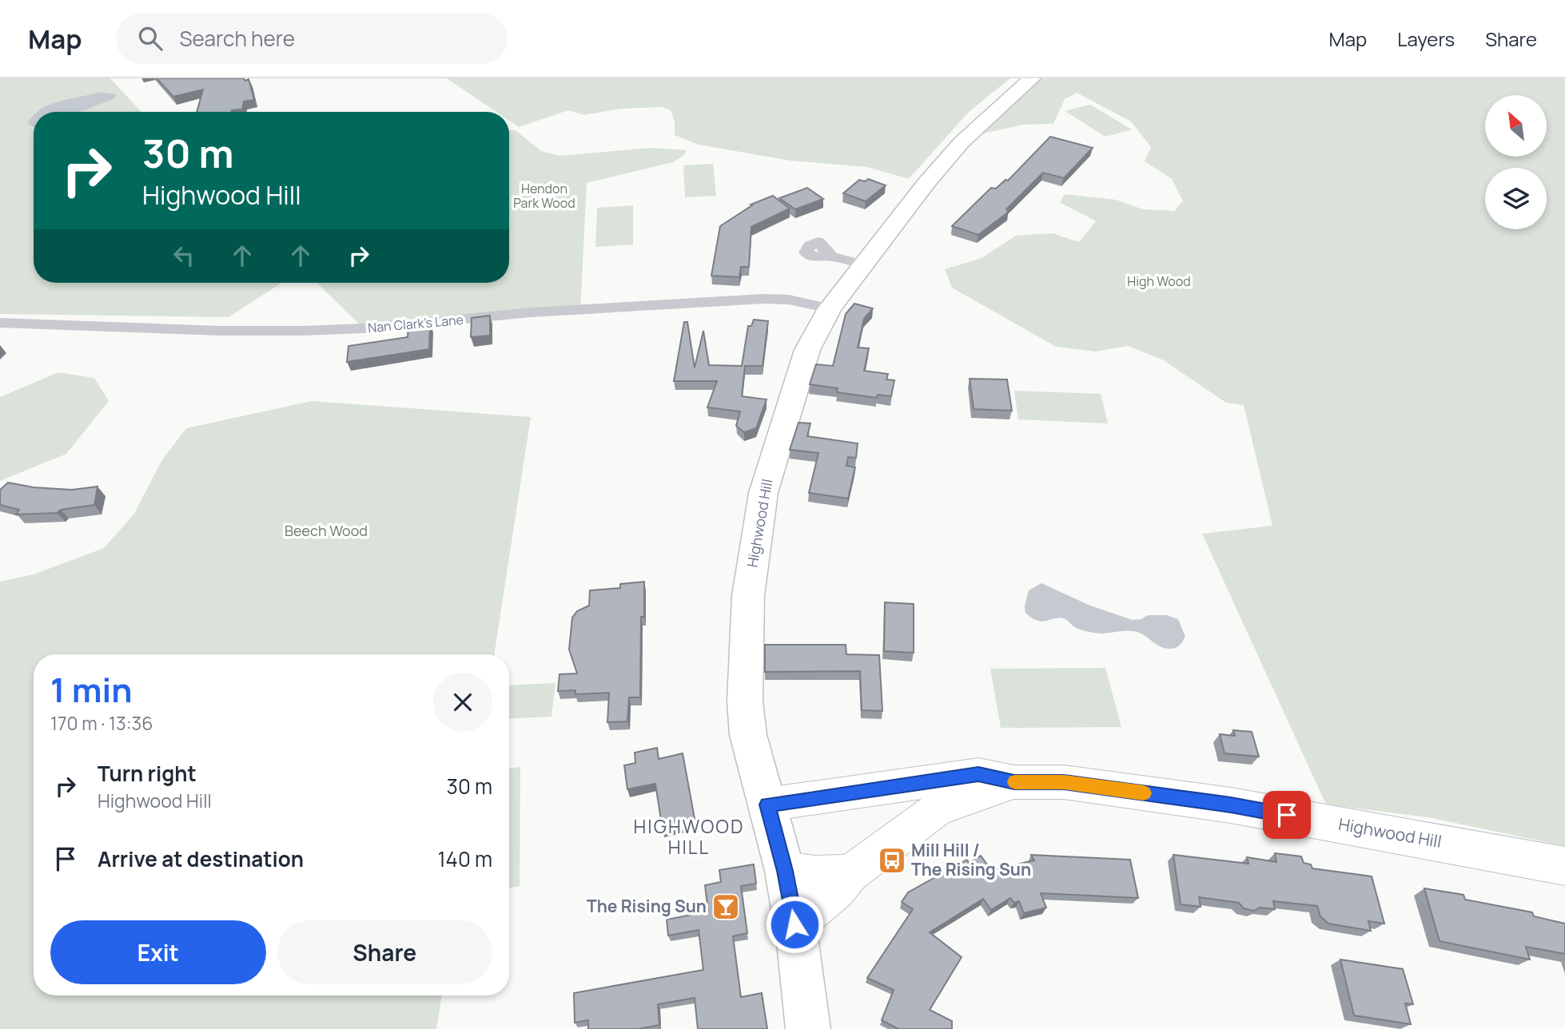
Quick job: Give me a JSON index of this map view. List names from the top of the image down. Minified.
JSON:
{"streets":{"main road":["Highwood Hill"],"street":["Nan Clark's Lane"]},"crossings":[["Nan Clark's Lane","Highwood Hill"]],"districts":["HIGHWOOD HILL"],"parks":["Hendon Park Wood","High Wood","Beech Wood"],"places":{"bus stop":["Mill Hill / The Rising Sun"],"bar":["The Rising Sun"]},"north":"top left","page":{"header":"Map","search":"Search here","nav":["Map","Layers","Share"],"turn":["30 m","Highwood Hill"],"heading":["1 min","170 m · 13:36"],"list":[{"name":"Turn right","note":"Highwood Hill","value":"30 m"},{"name":"Arrive at destination","value":"140 m"}],"buttons":["Exit","Share"]}}
